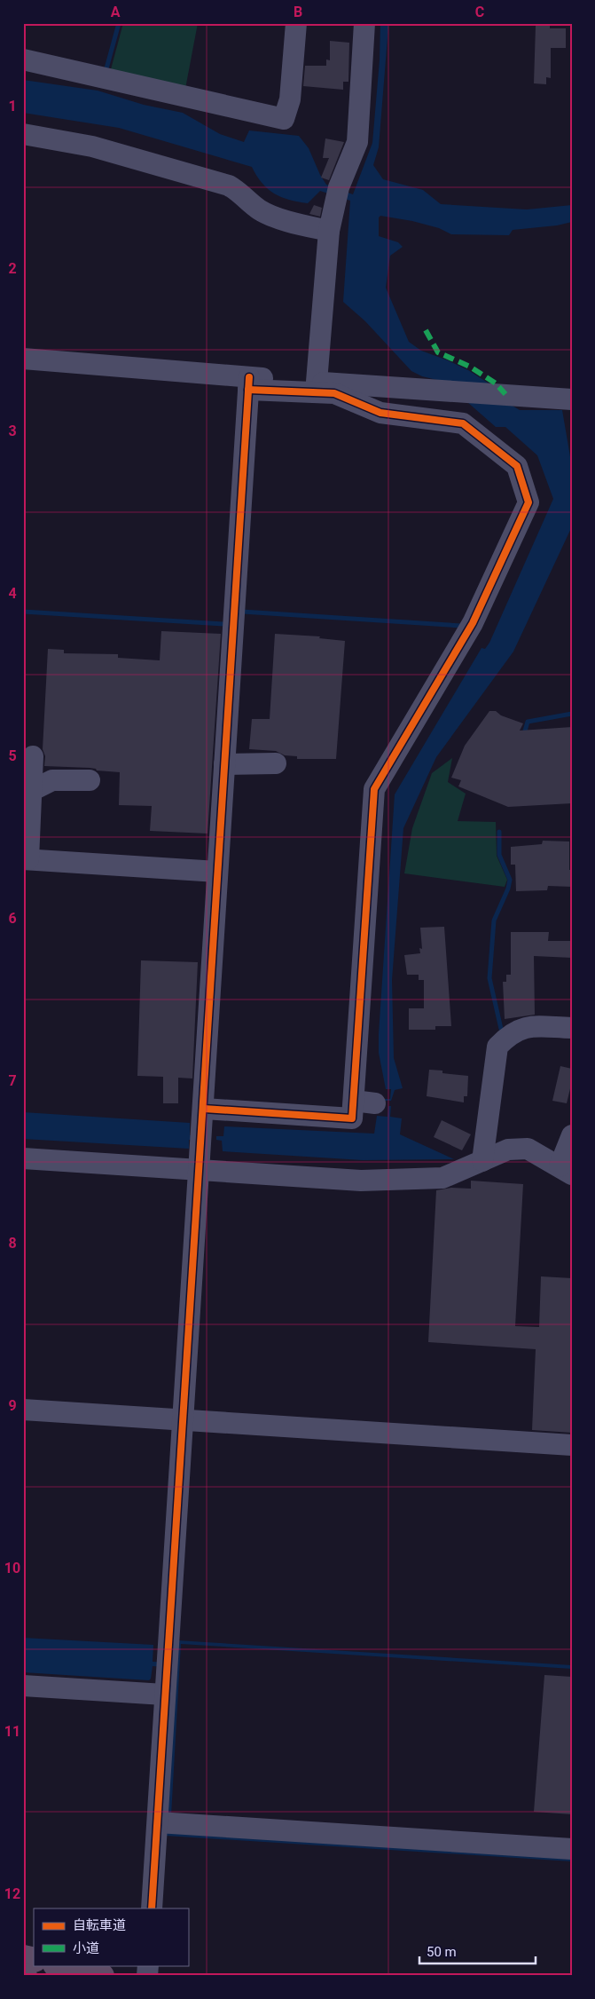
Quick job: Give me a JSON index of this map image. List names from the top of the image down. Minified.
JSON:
{"legend":["自転車道","小道"],"scale_bar":"50 m","grid":{"columns":["A","B","C"],"rows":["1","2","3","4","5","6","7","8","9","10","11","12"]}}
